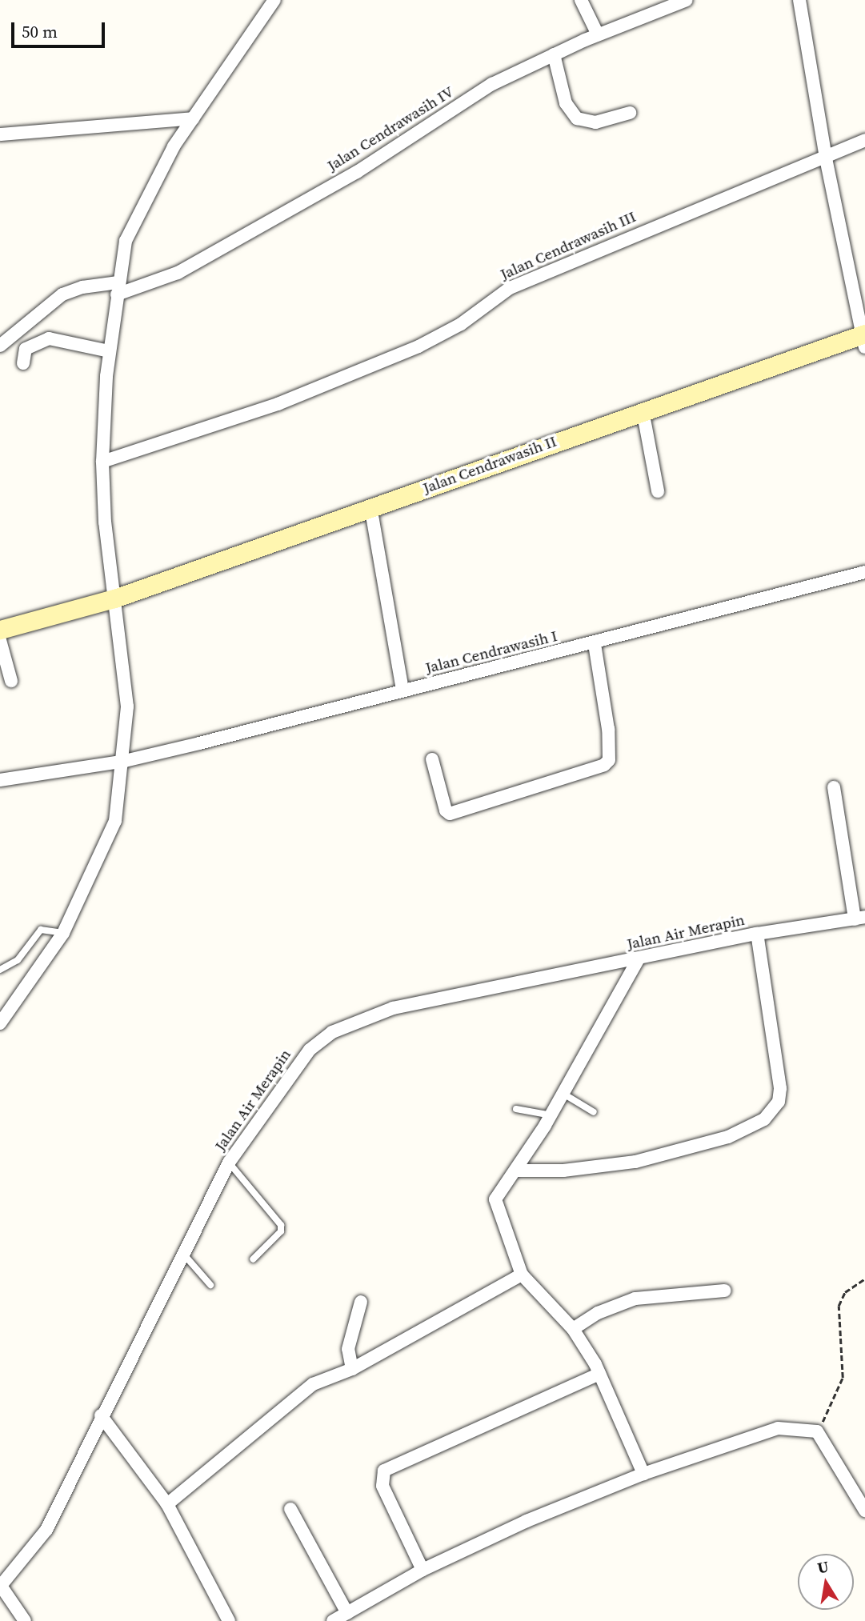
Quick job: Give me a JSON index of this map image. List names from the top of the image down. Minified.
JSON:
{"streets":{"street":["Jalan Cendrawasih IV","Jalan Cendrawasih III","Jalan Cendrawasih II","Jalan Cendrawasih I","Jalan Air Merapin"]},"scale_bar":"50 m","north":"top"}
